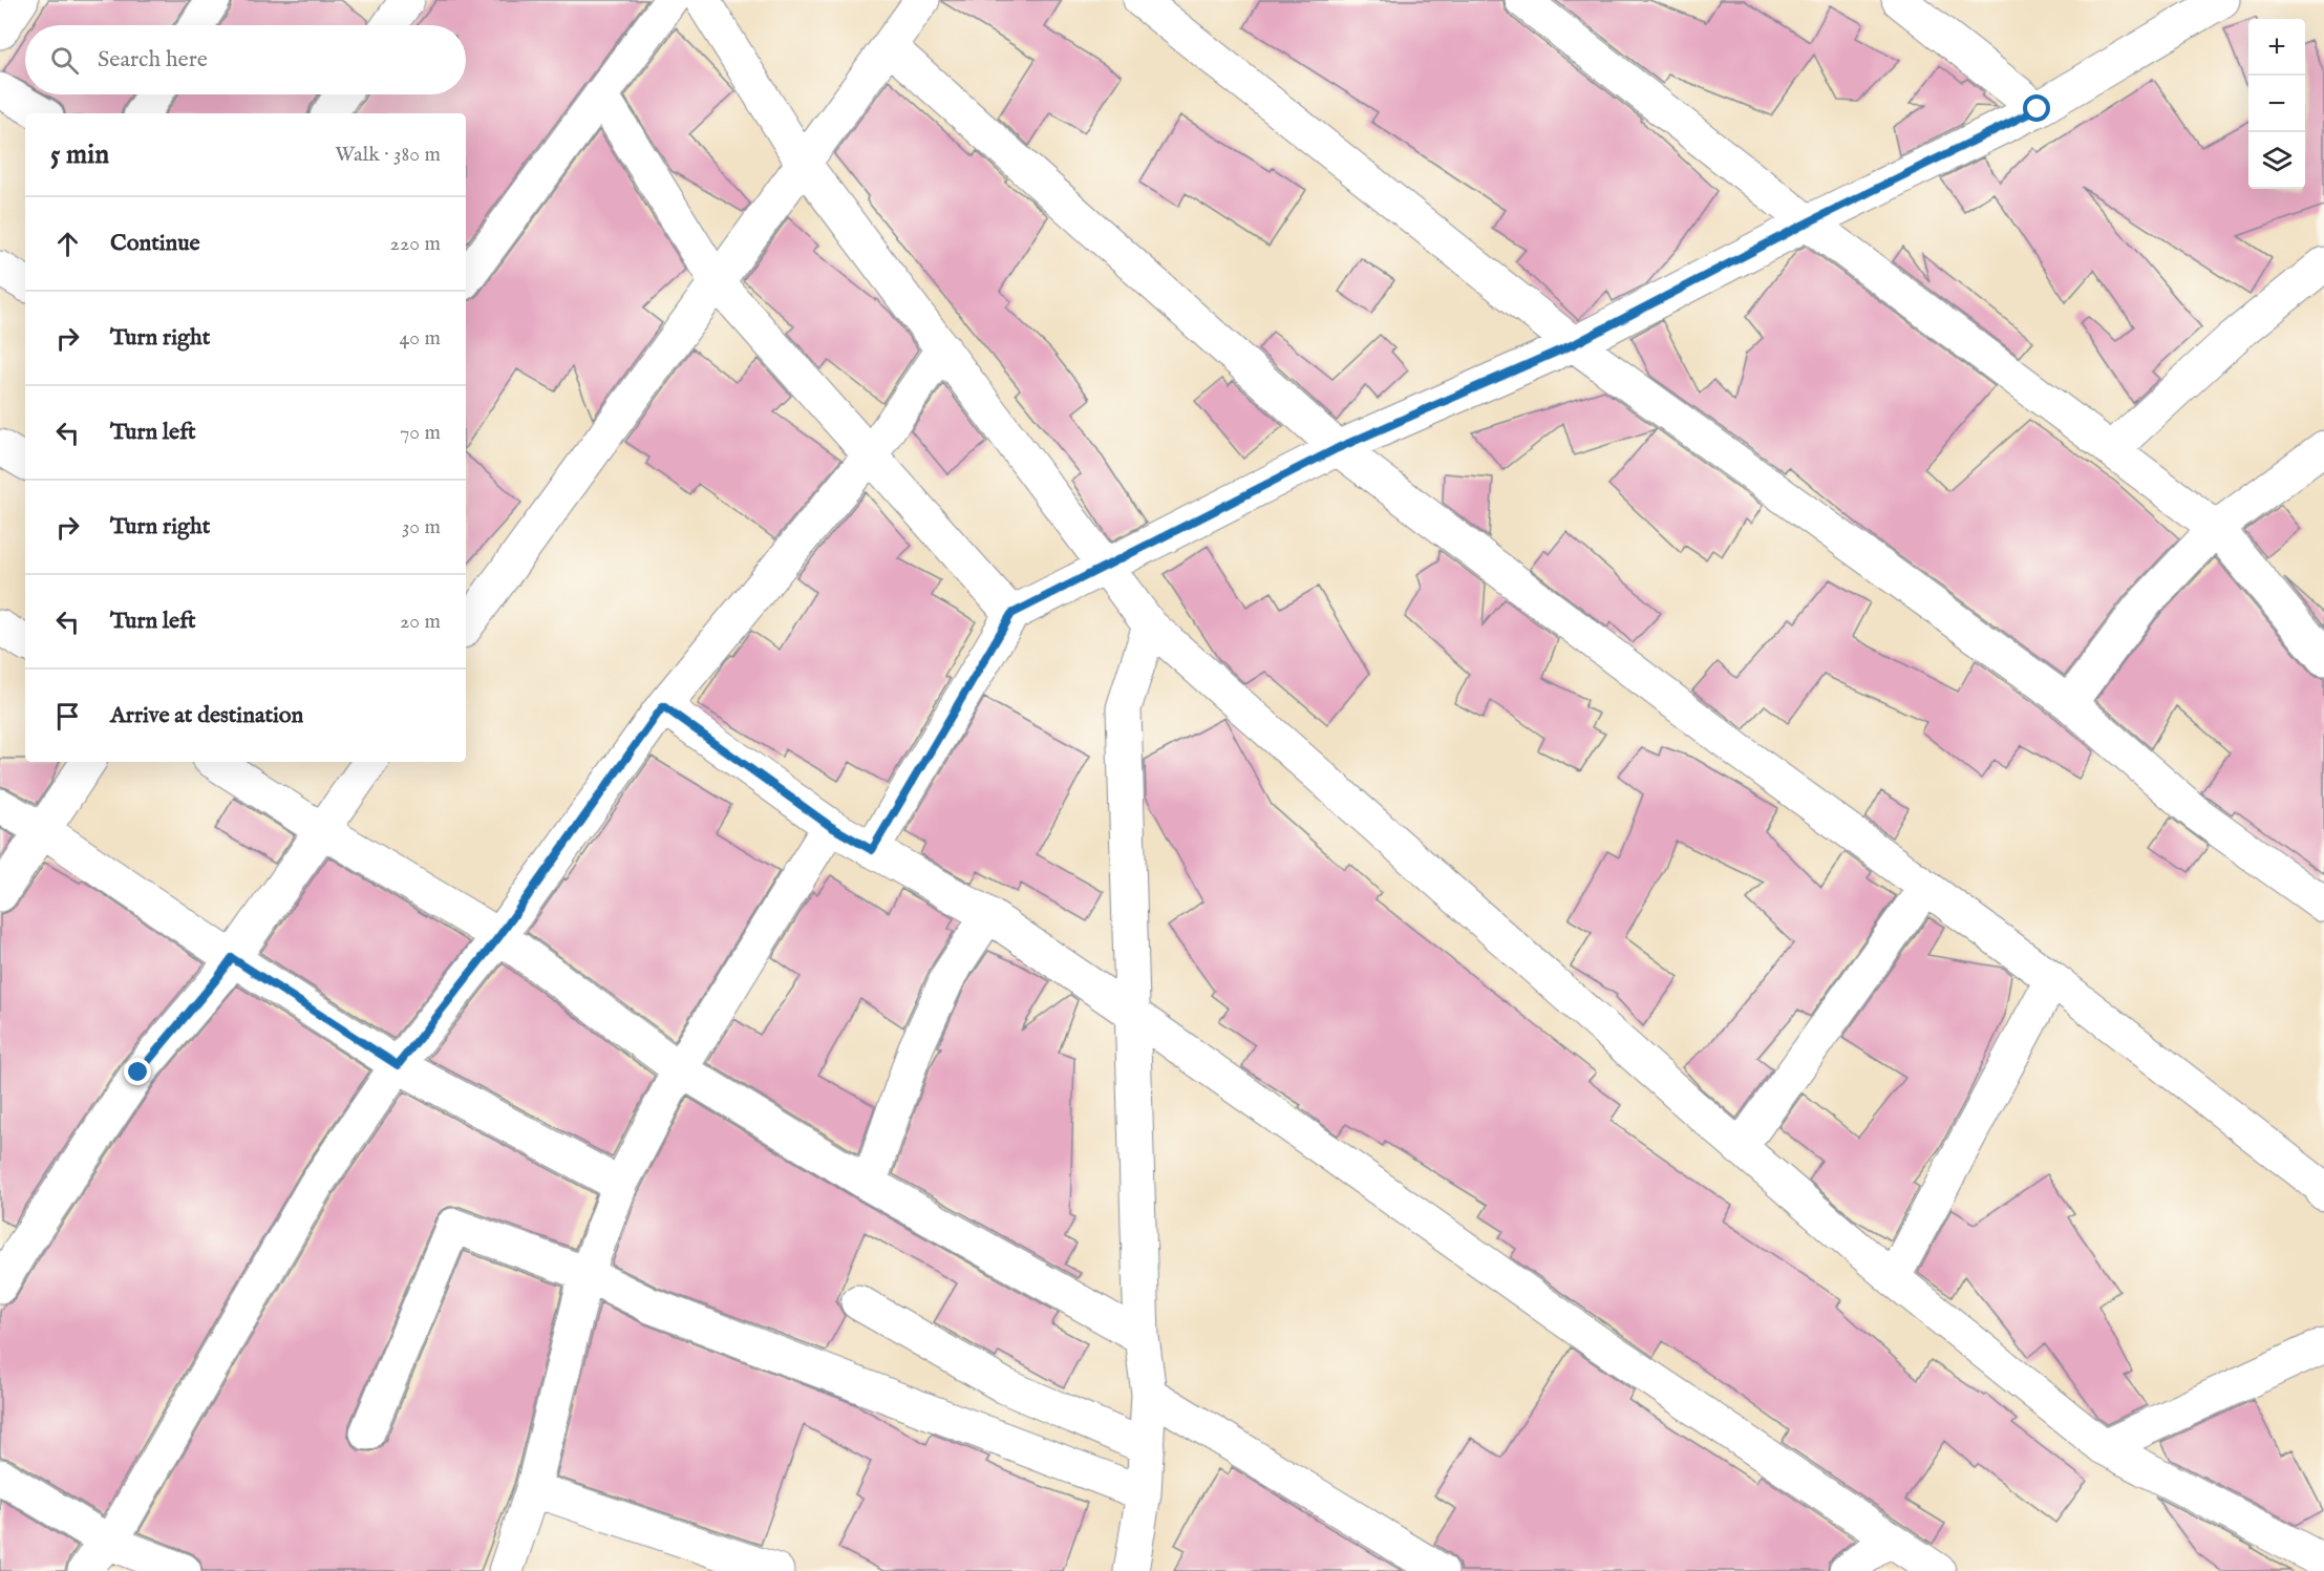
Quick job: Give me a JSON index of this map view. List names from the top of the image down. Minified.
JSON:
{"page":{"map_buttons":["+","−"],"search":"Search here","heading":["5 min","Walk · 380 m"],"list":[["Continue","220 m"],["Turn right","40 m"],["Turn left","70 m"],["Turn right","30 m"],["Turn left","20 m"],"Arrive at destination"]}}
